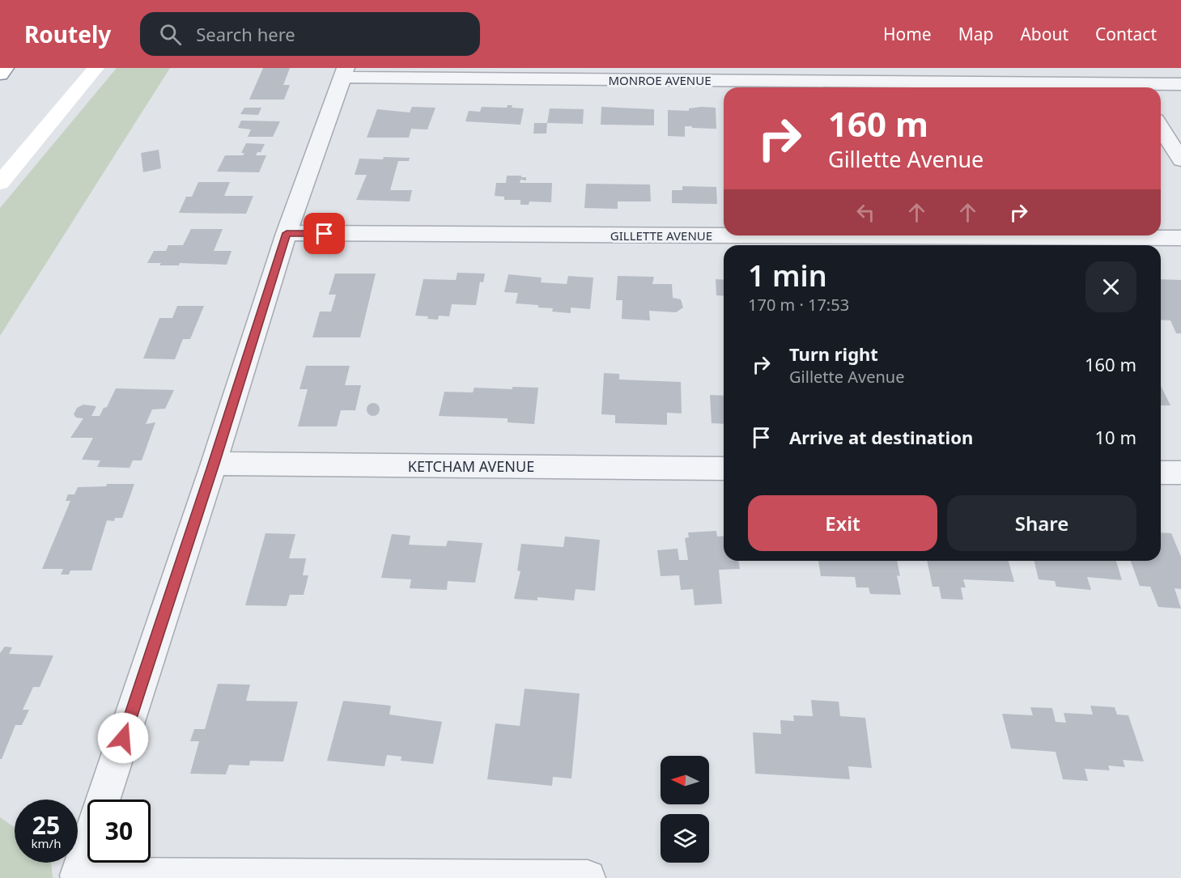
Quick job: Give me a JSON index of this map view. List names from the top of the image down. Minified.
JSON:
{"streets":{"street":["MONROE AVENUE","GILLETTE AVENUE","KETCHAM AVENUE"]},"north":"left","page":{"header":"Routely","search":"Search here","nav":["Home","Map","About","Contact"],"turn":["160 m","Gillette Avenue"],"heading":["1 min","170 m · 17:53"],"list":[{"name":"Turn right","note":"Gillette Avenue","value":"160 m"},{"name":"Arrive at destination","value":"10 m"}],"buttons":["Exit","Share"],"speed":"25 km/h","limit":"30"}}
